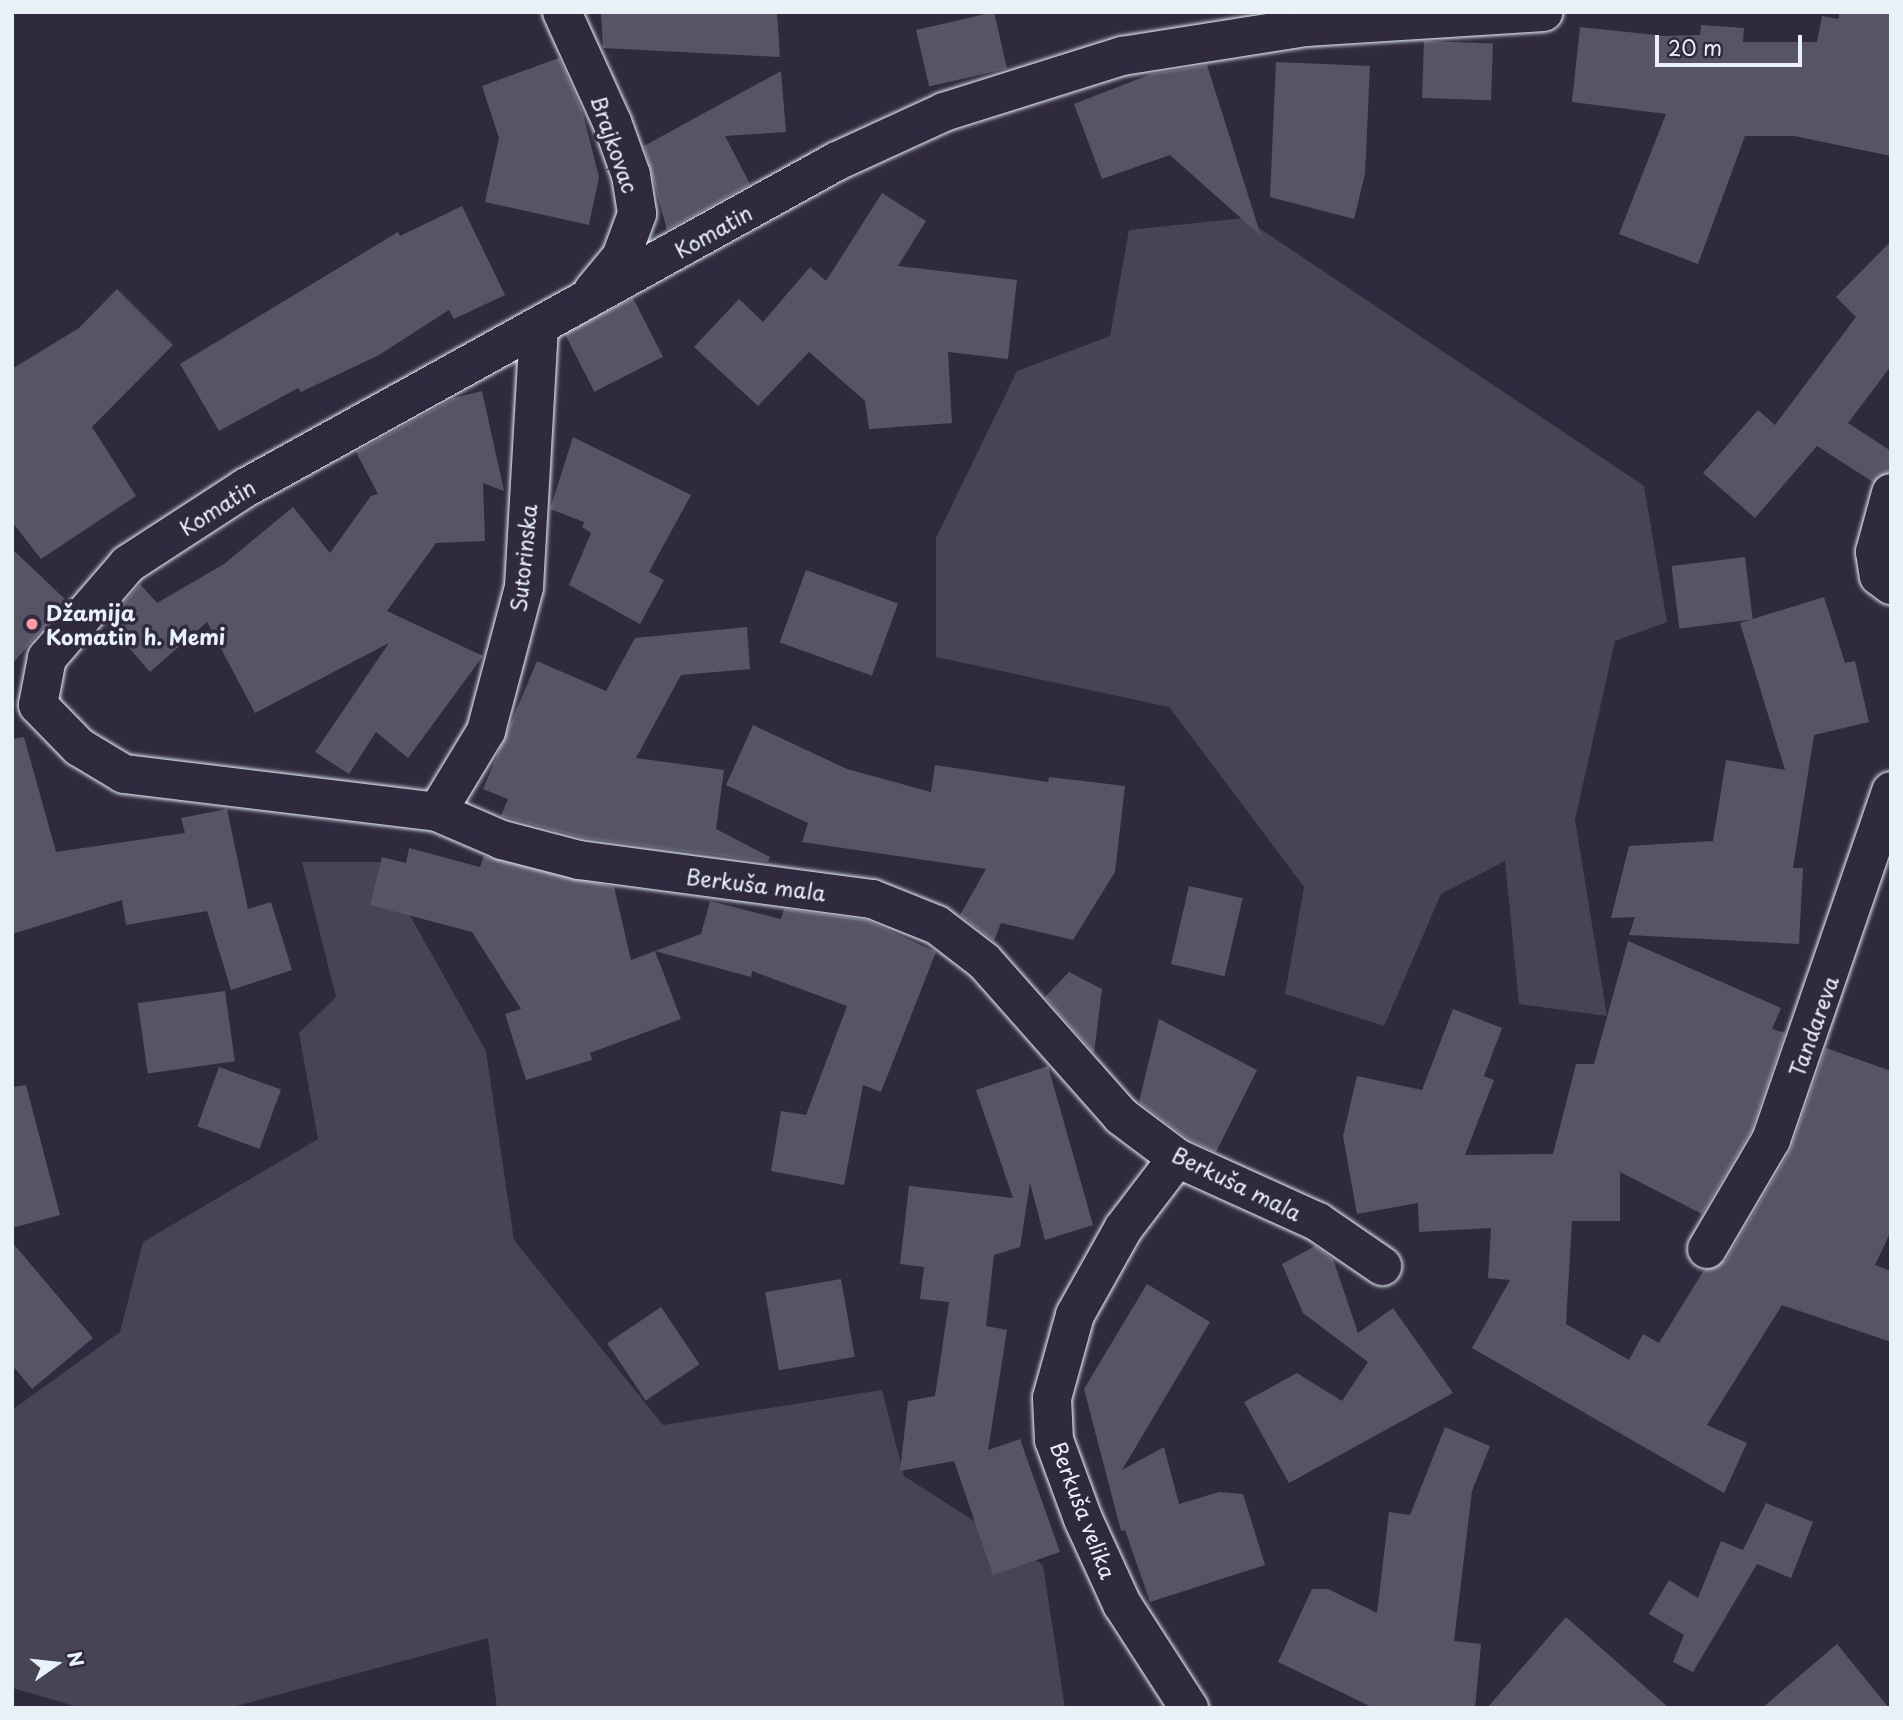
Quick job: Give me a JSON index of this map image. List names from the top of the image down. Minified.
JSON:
{"streets":{"street":["Brajkovac","Komatin","Sutorinska","Berkuša mala","Tandareva","Berkuša velika"]},"crossings":[["Brajkovac","Komatin"],["Komatin","Sutorinska"],["Komatin","Berkuša mala"],["Sutorinska","Berkuša mala"],["Berkuša mala","Berkuša velika"]],"places":["Džamija Komatin h. Memi"],"scale_bar":"20 m","north":"right"}
